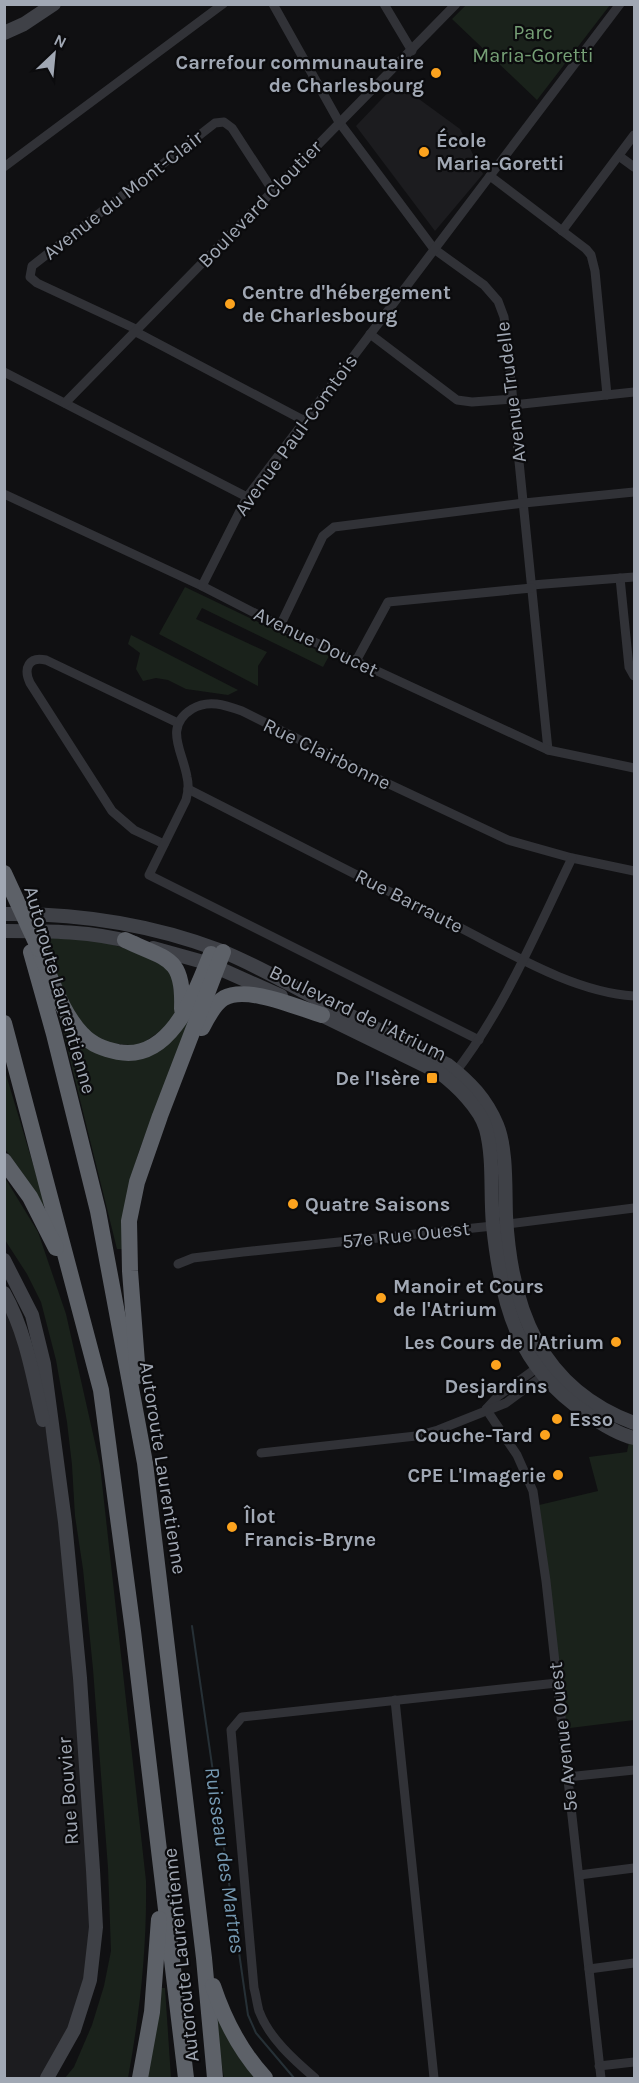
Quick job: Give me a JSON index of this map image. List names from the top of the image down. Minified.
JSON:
{"streets":{"highway":["Autoroute Laurentienne"],"street":["Avenue du Mont-Clair","Boulevard Cloutier","Avenue Trudelle","Avenue Paul-Comtois","Avenue Doucet","Rue Clairbonne","Rue Barraute","Boulevard de l'Atrium","57e Rue Ouest","5e Avenue Ouest","Rue Bouvier"]},"crossings":[["Avenue du Mont-Clair","Boulevard Cloutier"],["Avenue du Mont-Clair","Avenue Paul-Comtois"],["Boulevard Cloutier","Avenue Trudelle"],["Avenue Trudelle","Avenue Paul-Comtois"],["Avenue Trudelle","Avenue Doucet"],["Avenue Paul-Comtois","Avenue Doucet"],["Boulevard de l'Atrium","57e Rue Ouest"]],"water":["Ruisseau des Martres"],"parks":["Parc Maria-Goretti"],"places":{"other":["Carrefour communautaire de Charlesbourg","École Maria-Goretti","Centre d'hébergement de Charlesbourg","Quatre Saisons","Manoir et Cours de l'Atrium","Les Cours de l'Atrium","Desjardins","Esso","Couche-Tard","CPE L'Imagerie","Îlot Francis-Bryne"],"transit":["De l'Isère"]},"north":"top right"}
